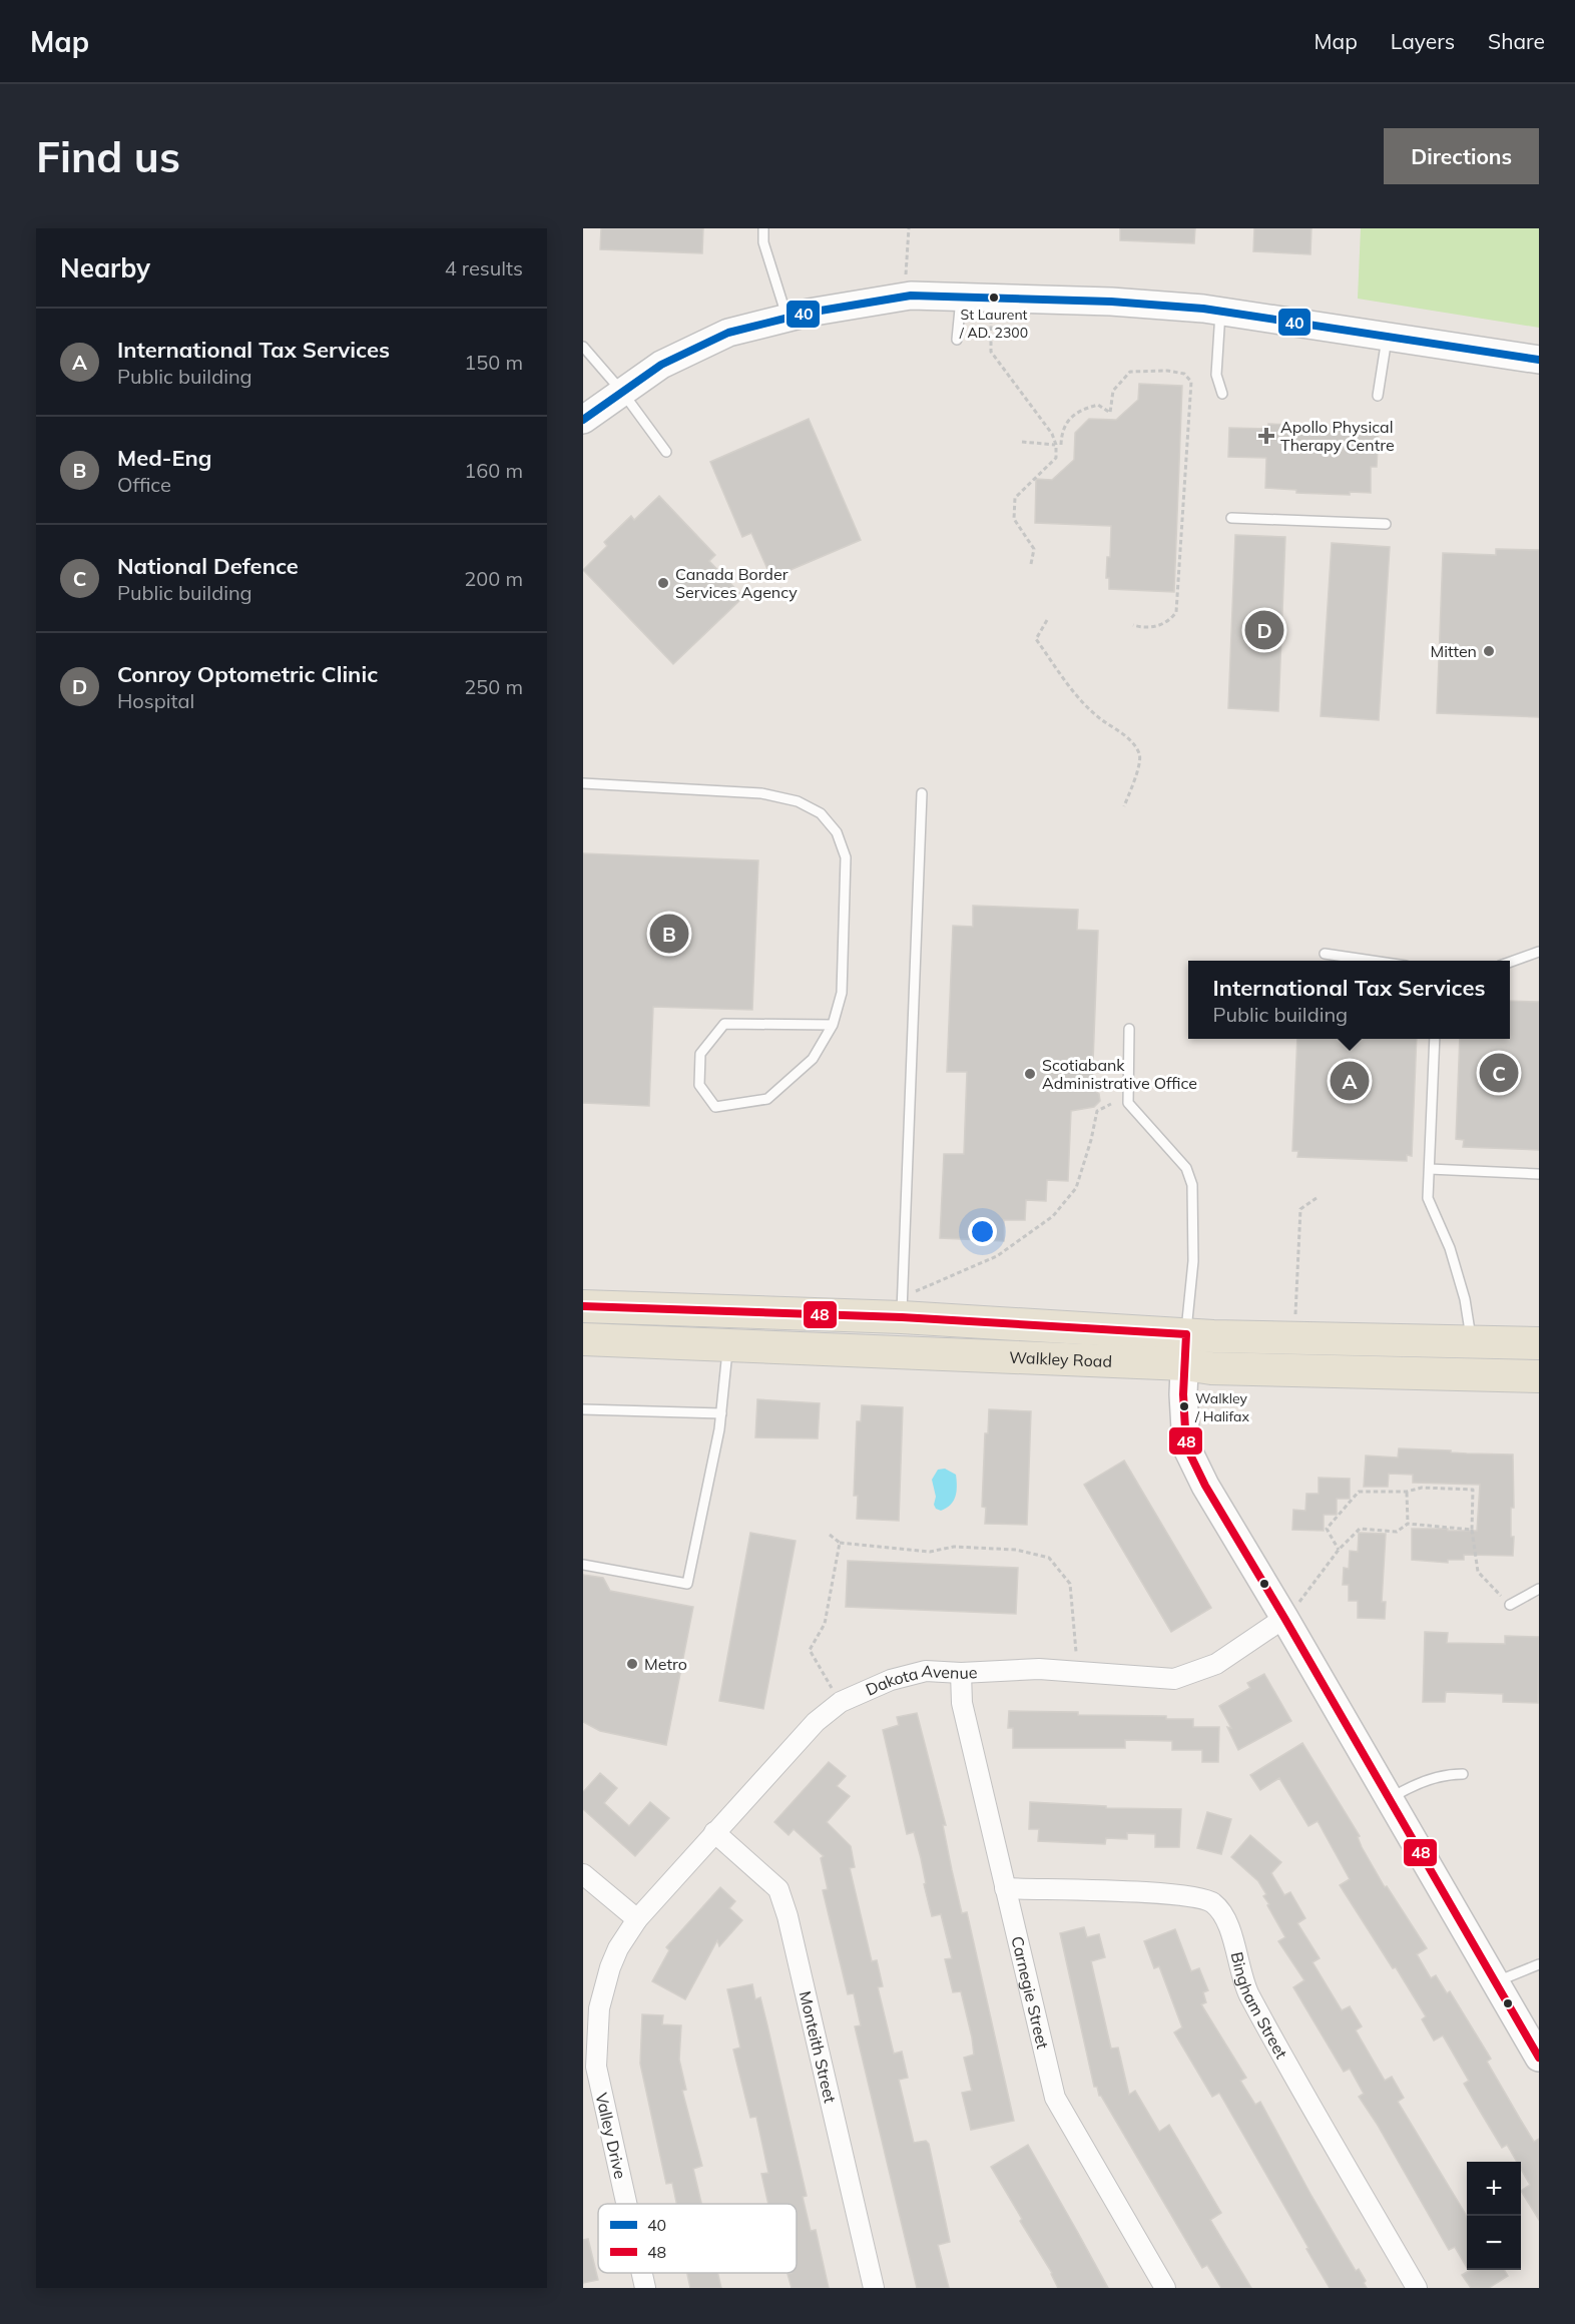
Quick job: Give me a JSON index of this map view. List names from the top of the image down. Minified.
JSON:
{"streets":{"main road":["Walkley Road"],"street":["Dakota Avenue","Carnegie Street","Bingham Street","Monteith Street","Valley Drive"]},"crossings":[["Dakota Avenue","Carnegie Street"],["Dakota Avenue","Monteith Street"],["Dakota Avenue","Valley Drive"],["Carnegie Street","Bingham Street"]],"places":{"other":["St Laurent / AD. 2300","Canada Border Services Agency","Mitten","Scotiabank Administrative Office","Walkley / Halifax","Metro"],"health":["Apollo Physical Therapy Centre"]},"lines":["transit line 40","transit line 48"],"legend":["40","48"],"page":{"header":"Map","nav":["Map","Layers","Share"],"buttons":"Directions","title":"Find us","heading":["Nearby","4 results"],"list":[{"mark":"A","name":"International Tax Services","note":"Public building","value":"150 m"},{"mark":"B","name":"Med-Eng","note":"Office","value":"160 m"},{"mark":"C","name":"National Defence","note":"Public building","value":"200 m"},{"mark":"D","name":"Conroy Optometric Clinic","note":"Hospital","value":"250 m"}],"pins":["D","B","C","A"],"popup":["International Tax Services","Public building"],"map_buttons":["+","−"]}}
